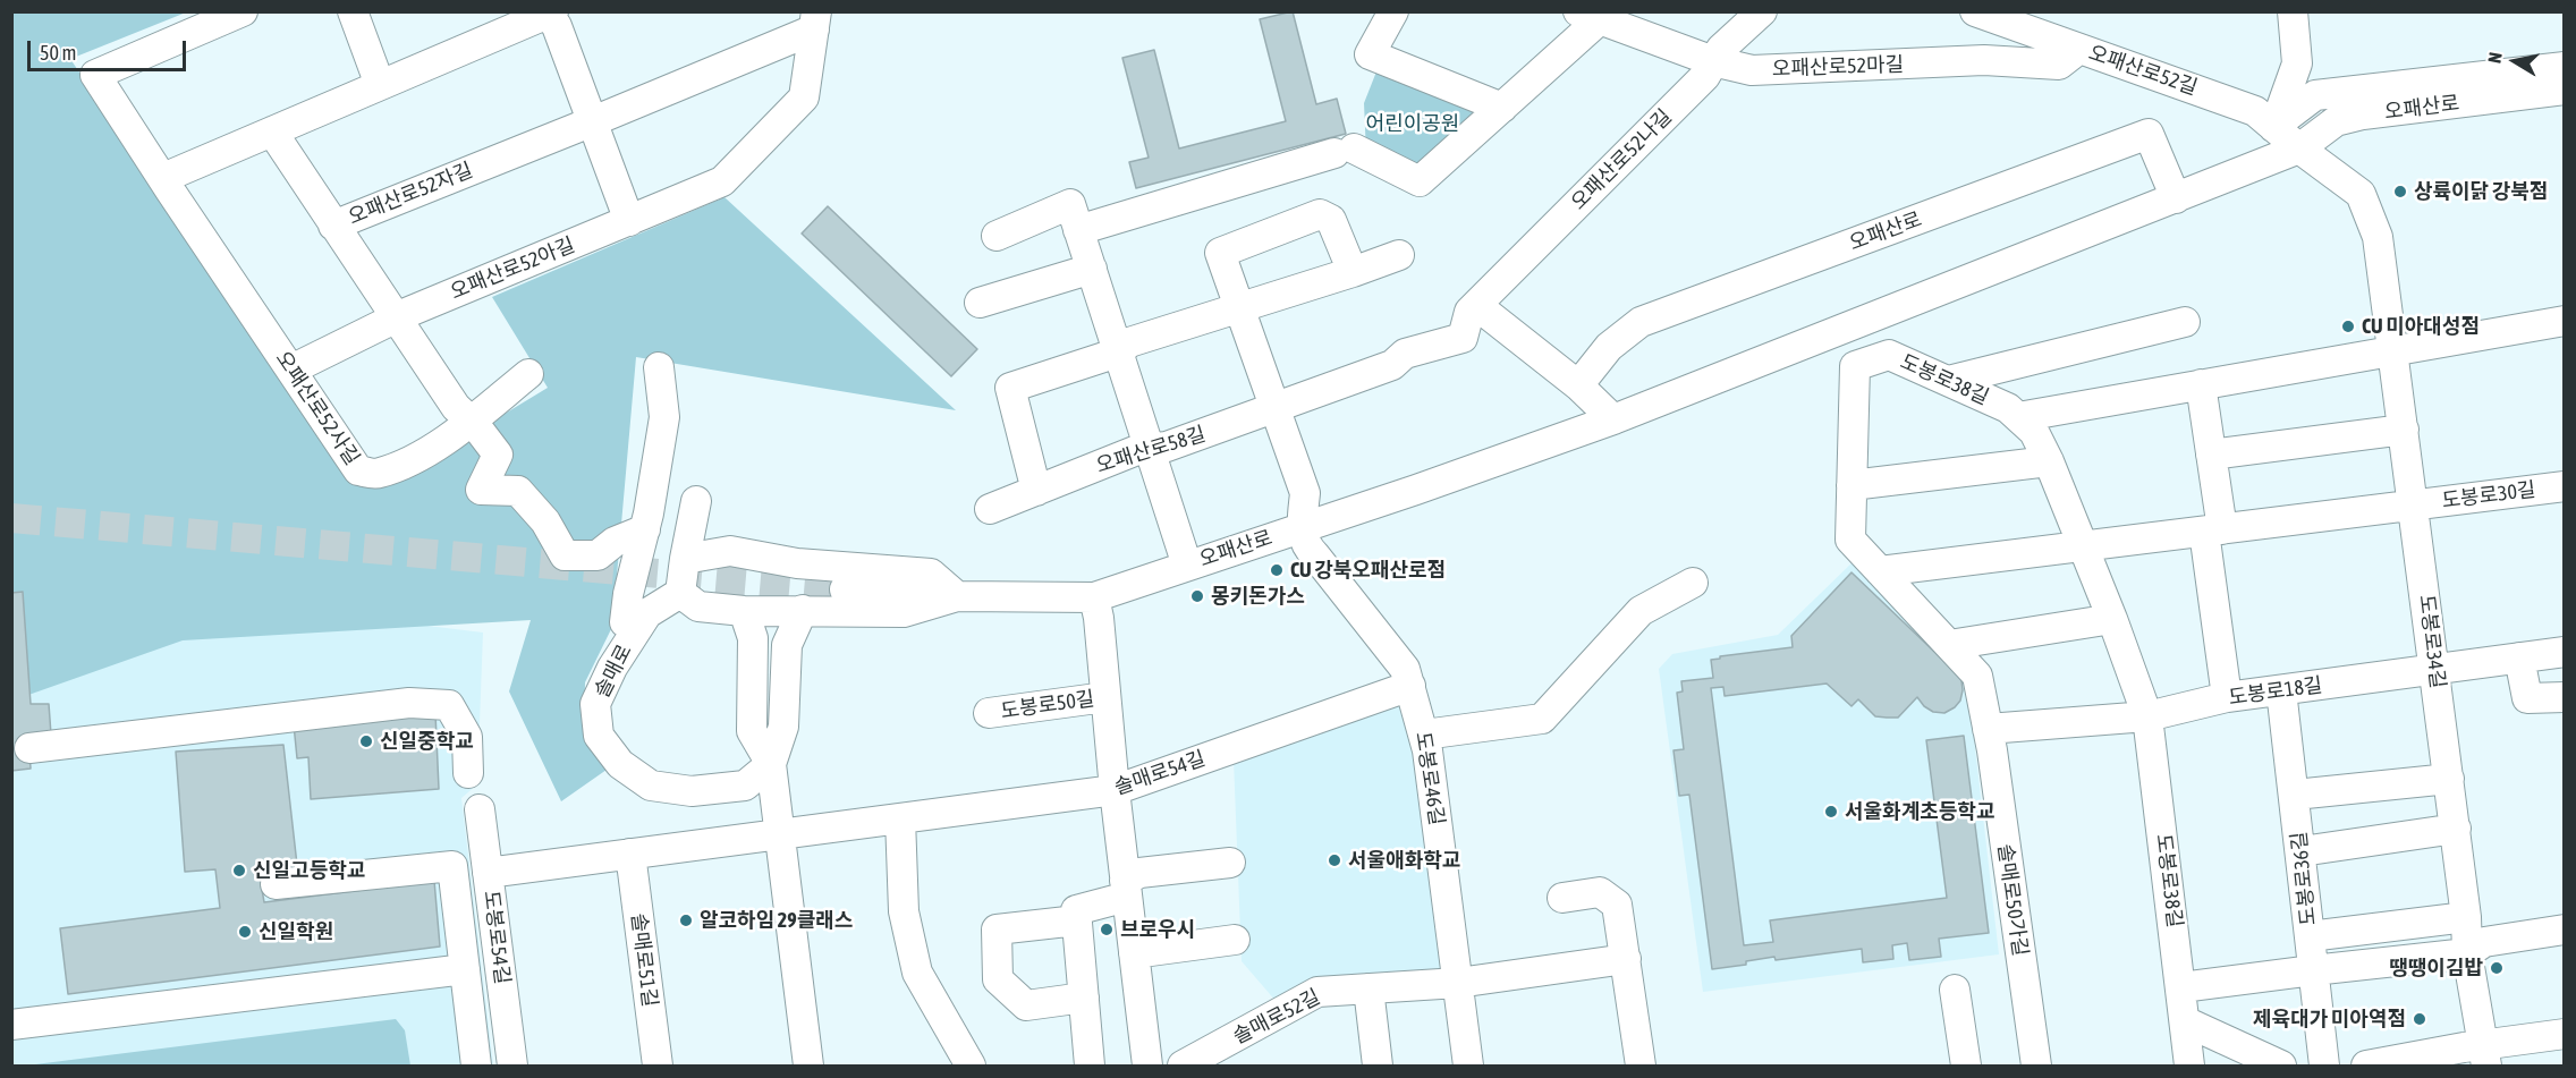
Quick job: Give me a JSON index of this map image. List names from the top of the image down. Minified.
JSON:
{"streets":{"street":["오패산로52마길","오패산로52길","오패산로","오패산로52나길","오패산로52자길","오패산로52아길","도봉로38길","오패산로52사길","오패산로58길","도봉로30길","도봉로34길","솔매로","도봉로18길","도봉로50길","솔매로54길","도봉로46길","도봉로36길","솔매로50가길","도봉로54길","솔매로51길","솔매로52길"]},"crossings":[["오패산로52마길","오패산로52길"],["오패산로52마길","오패산로52나길"],["오패산로52길","오패산로"],["오패산로52길","도봉로34길"],["오패산로","도봉로34길"],["오패산로","도봉로50길"],["오패산로","도봉로46길"],["오패산로52나길","오패산로58길"],["오패산로52자길","오패산로52아길"],["오패산로52아길","오패산로52사길"],["도봉로38길","도봉로18길"],["도봉로38길","솔매로50가길"],["도봉로30길","도봉로34길"],["도봉로34길","도봉로18길"],["도봉로18길","도봉로36길"],["도봉로18길","솔매로50가길"],["도봉로50길","솔매로54길"],["솔매로54길","도봉로46길"],["도봉로46길","솔매로52길"]],"parks":["어린이공원"],"places":["상륙이닭 강북점","CU 미아대성점","CU 강북오패산로점","몽키돈가스","신일중학교","서울화계초등학교","서울애화학교","신일고등학교","알코하임 29클래스","브로우시","신일학원","땡땡이김밥","제육대가 미아역점"],"scale_bar":"50 m","north":"left"}
